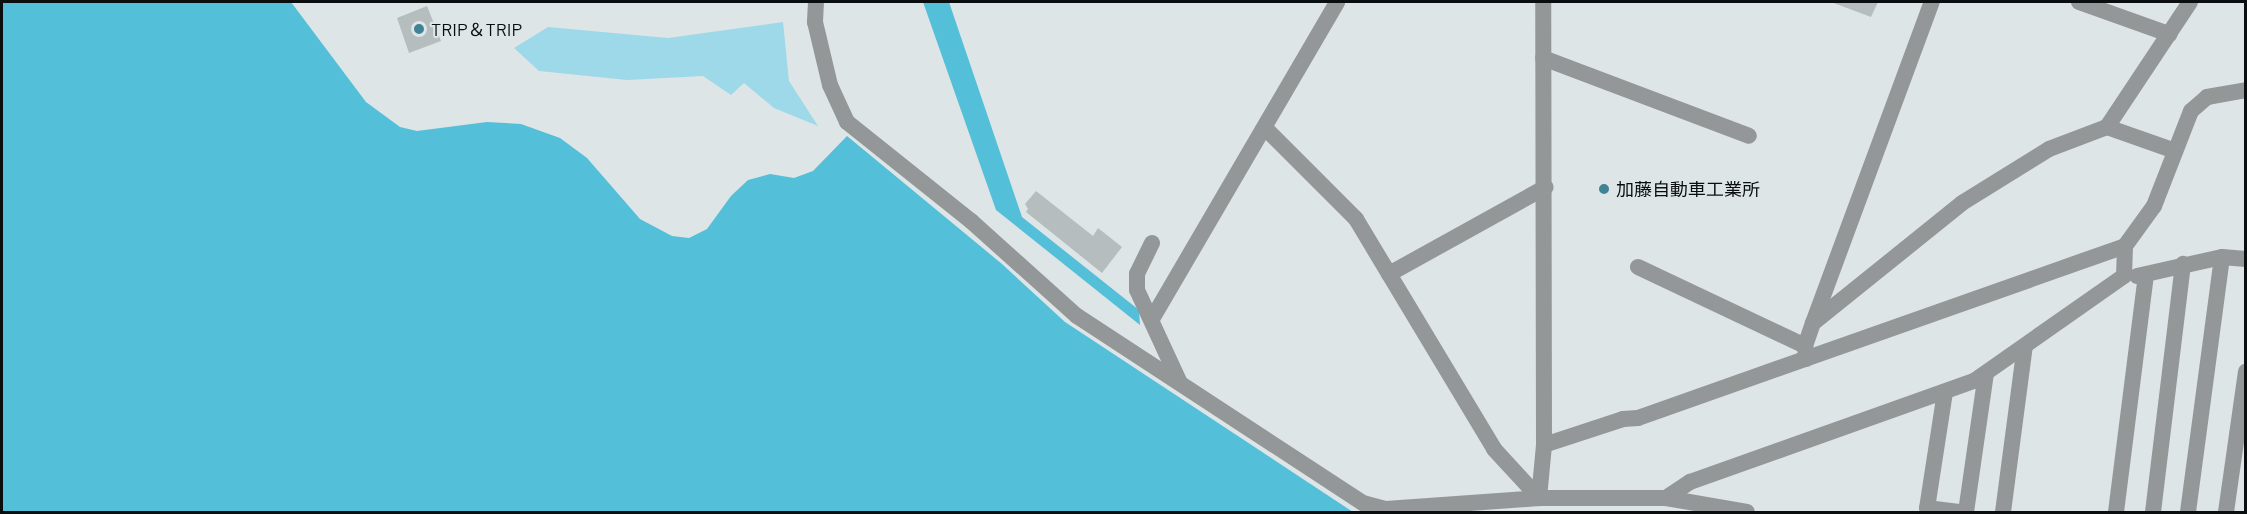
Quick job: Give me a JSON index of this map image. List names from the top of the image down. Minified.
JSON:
{"places":["TRIP＆TRIP","加藤自動車工業所"]}
